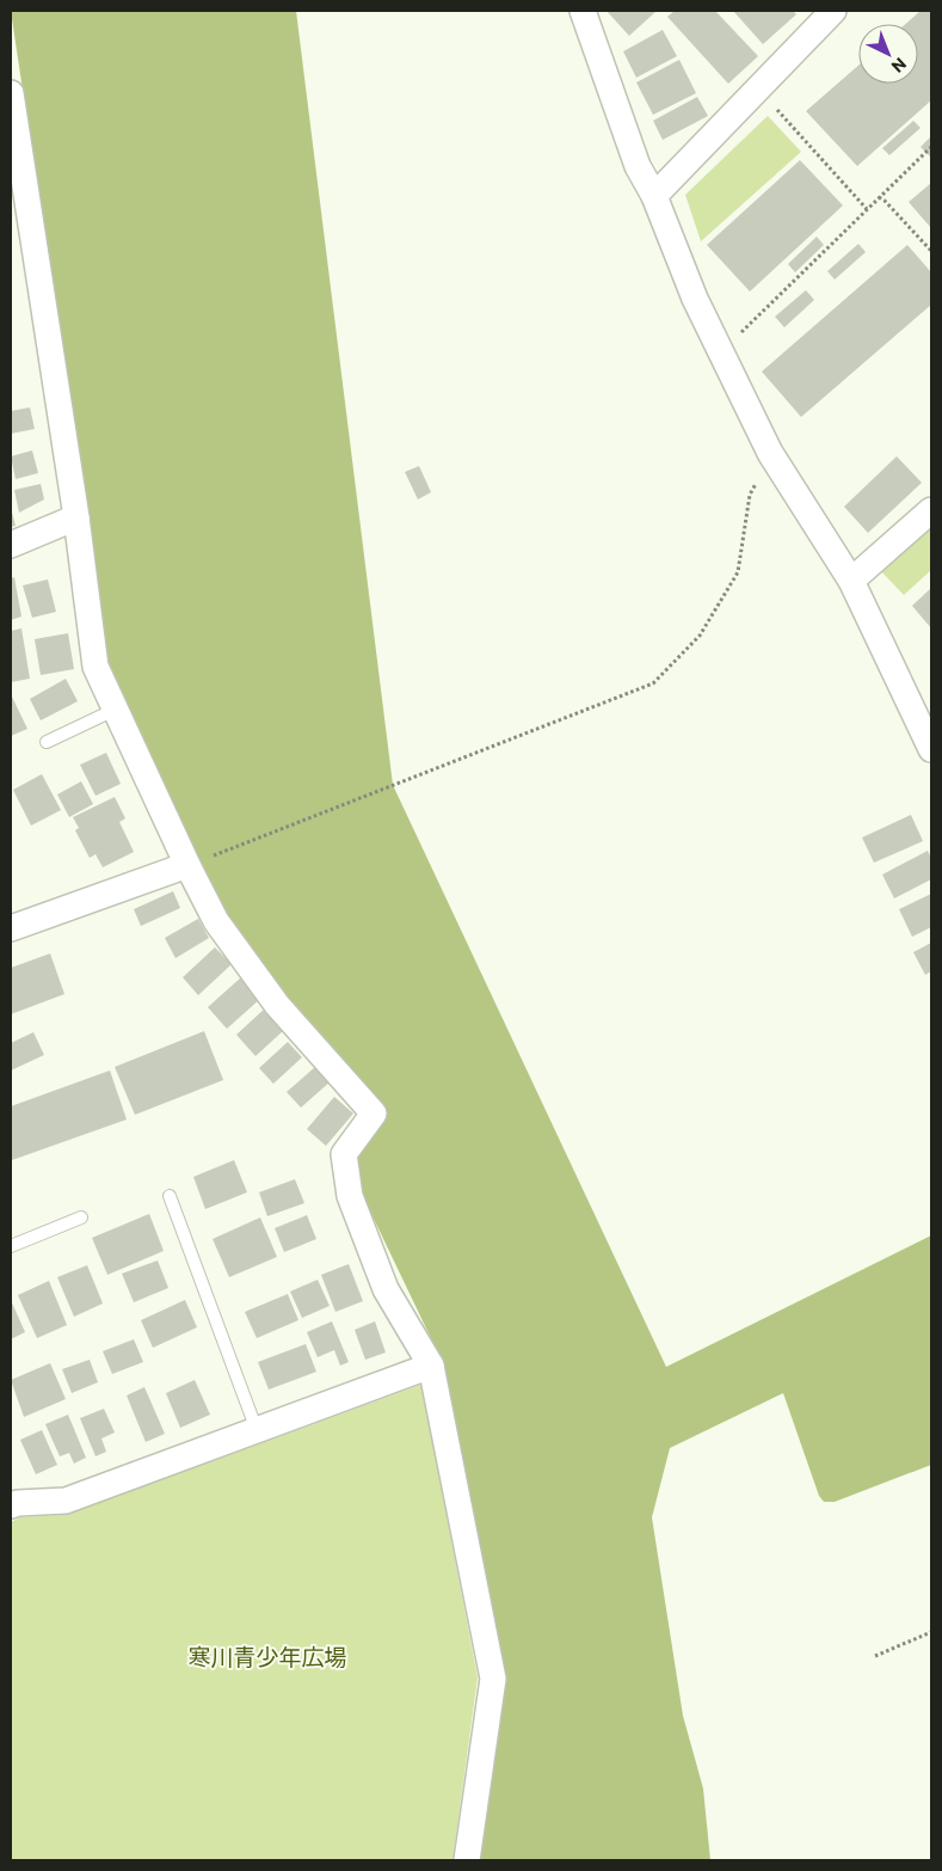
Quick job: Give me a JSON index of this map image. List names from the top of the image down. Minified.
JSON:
{"parks":["寒川青少年広場"],"north":"bottom right"}
